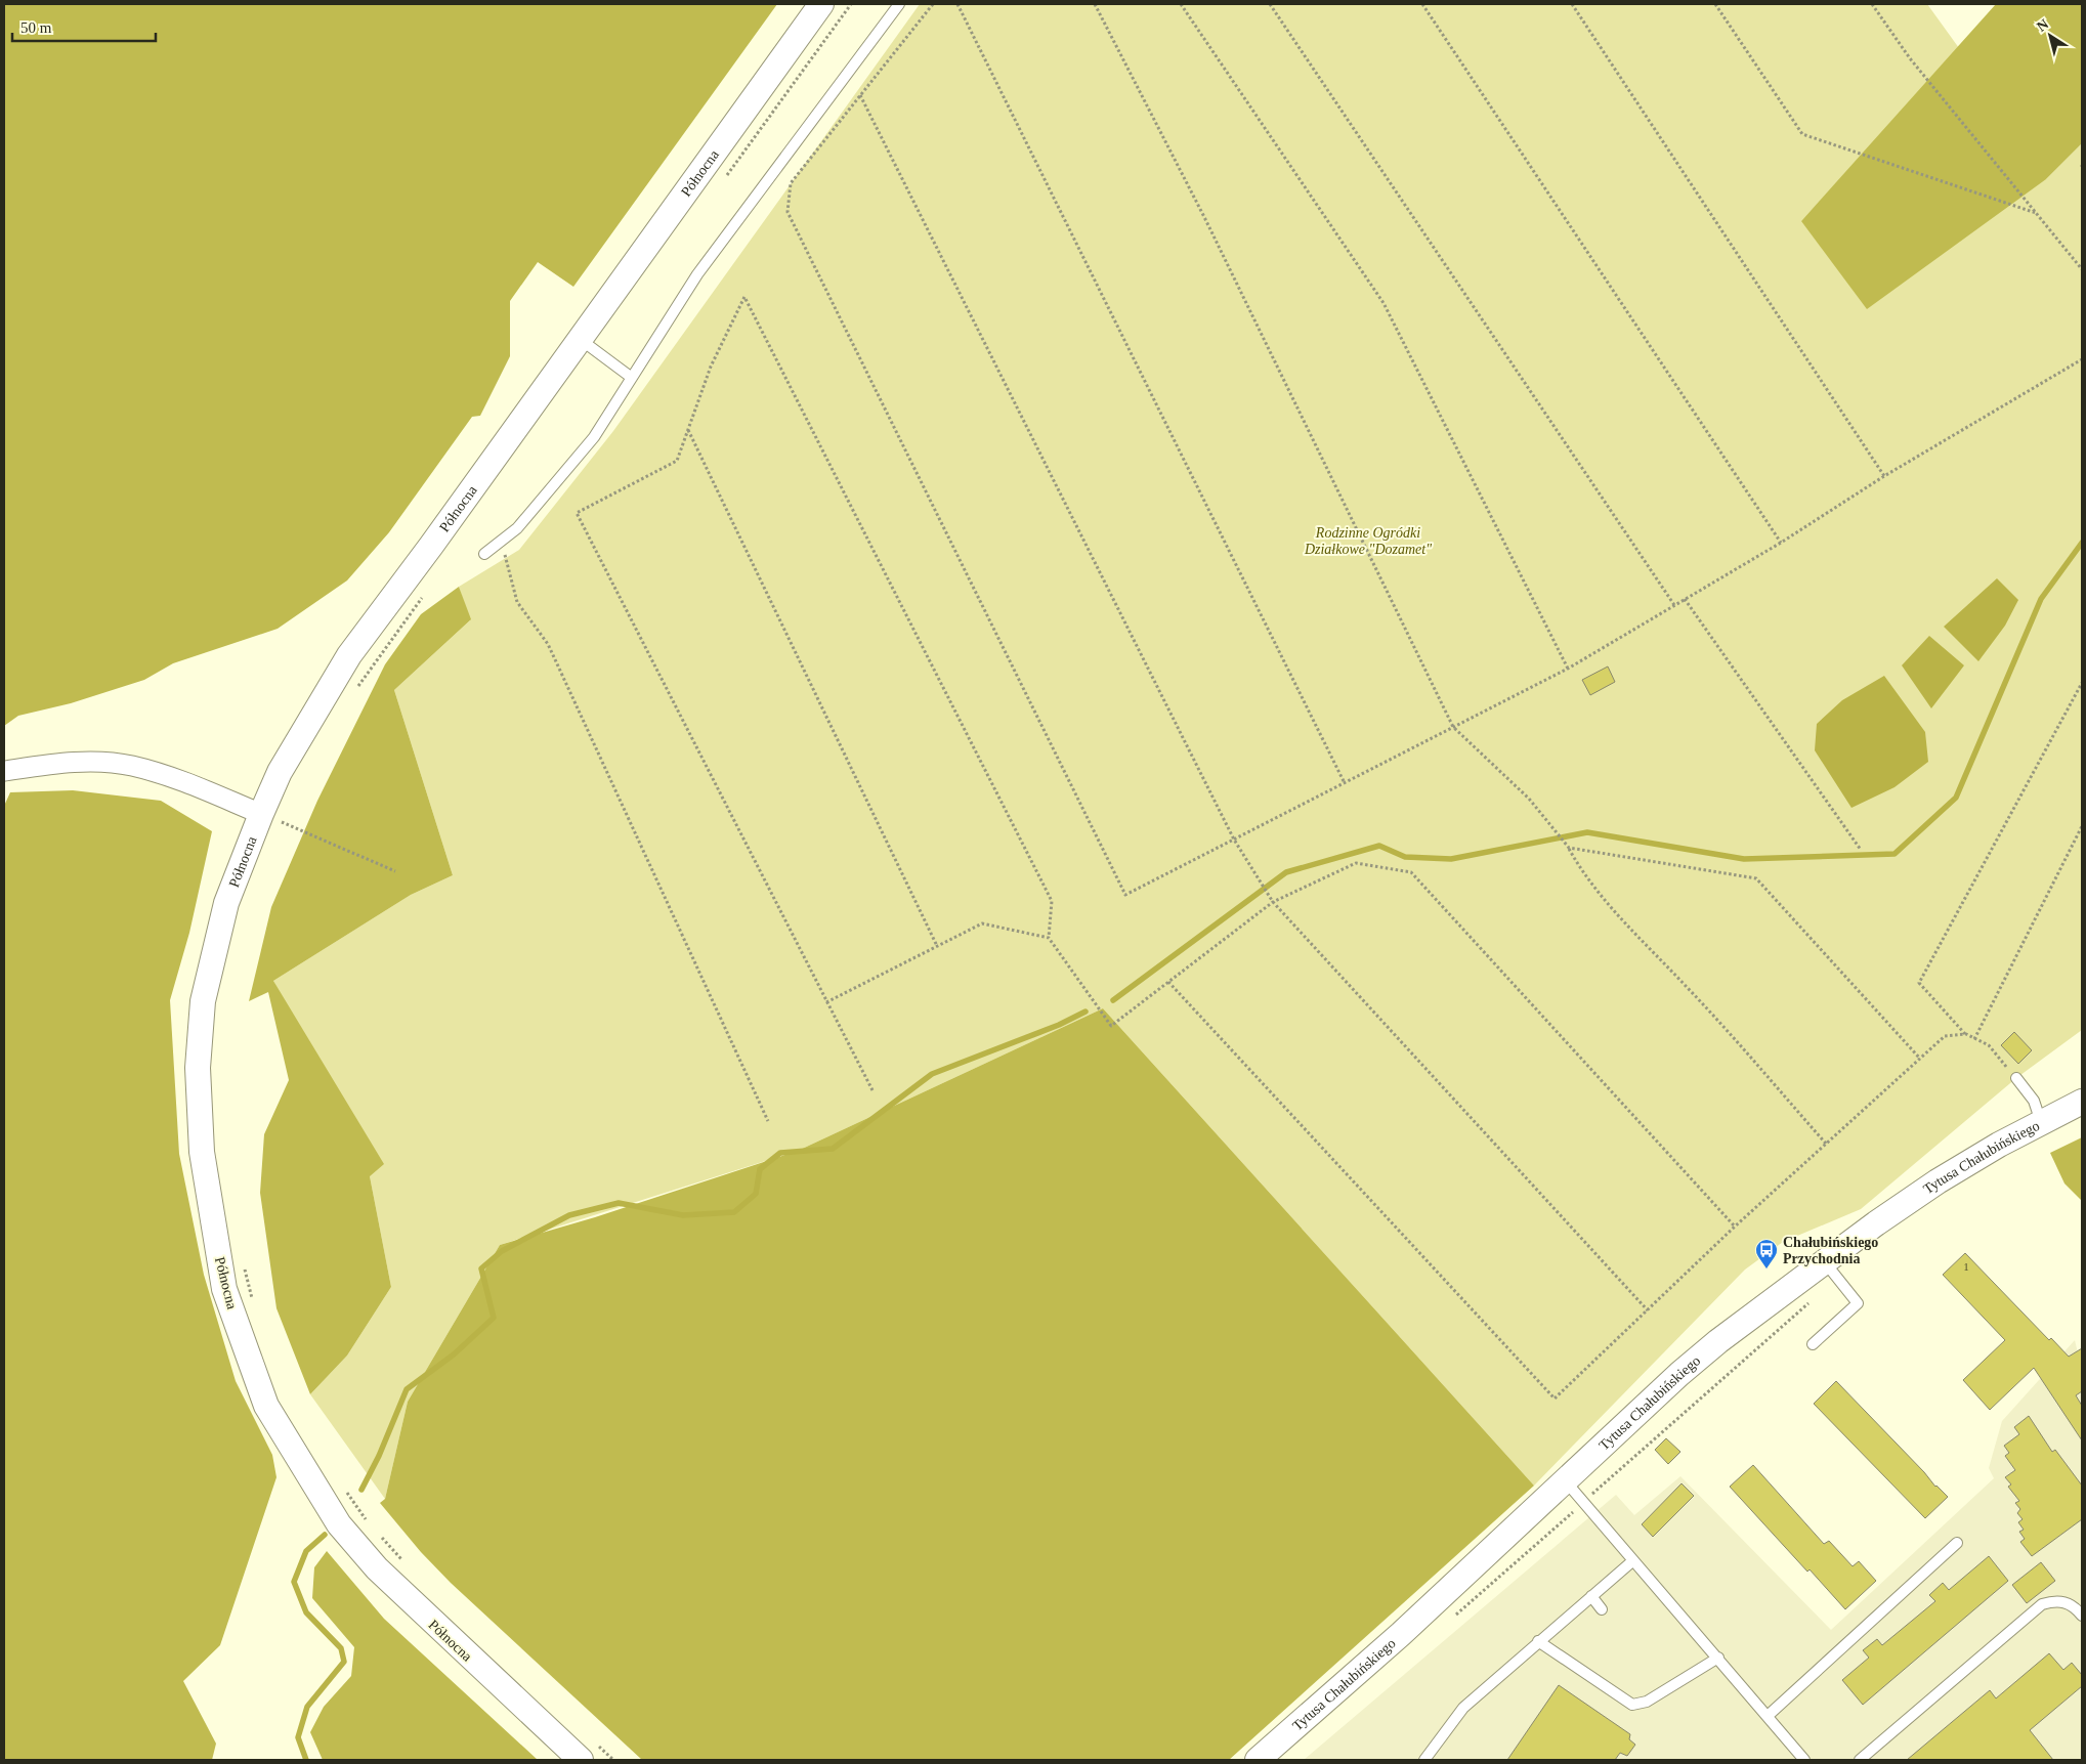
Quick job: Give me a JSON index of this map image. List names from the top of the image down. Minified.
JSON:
{"streets":{"street":["Północna","Tytusa Chałubińskiego"]},"parks":["Rodzinne Ogródki Działkowe \"Dozamet\""],"places":{"bus stop":["Chałubińskiego Przychodnia"]},"house_numbers":["1"],"scale_bar":"50 m","north":"top left"}
